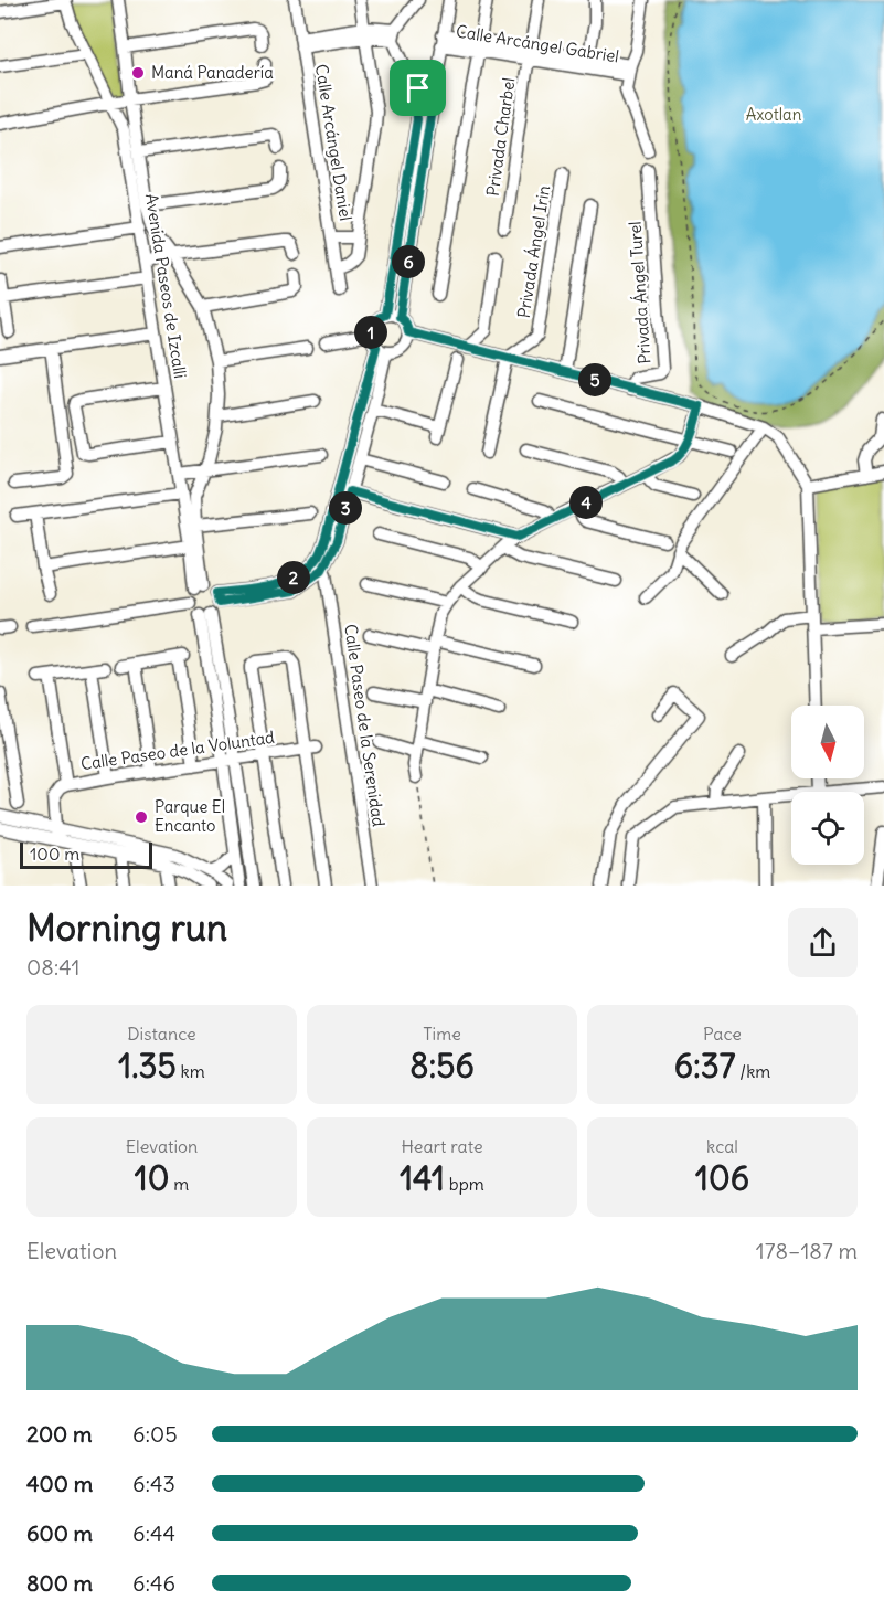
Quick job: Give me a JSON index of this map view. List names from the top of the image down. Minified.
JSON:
{"streets":{"street":["Calle Arcángel Gabriel","Privada Charbel","Calle Arcángel Daniel","Privada Ángel Irin","Avenida Paseos de Izcalli","Privada Ángel Turel","Calle Paseo de la Serenidad","Calle Paseo de la Voluntad"]},"crossings":[["Calle Arcángel Gabriel","Privada Charbel"]],"parks":["Axotlan"],"places":["Maná Panadería","Parque El Encanto"],"scale_bar":"100 m","north":"bottom","page":{"pins":["6","1","5","4","3","2"],"scale":"100 m","heading":["Morning run","08:41"],"stats":[["Distance","1.35 km"],["Time","8:56"],["Pace","6:37 /km"],["Elevation","10 m"],["Heart rate","141 bpm"],["kcal","106"]],"chart":["Elevation","178–187 m"],"list":[{"name":"200 m","note":"6:05"},{"name":"400 m","note":"6:43"},{"name":"600 m","note":"6:44"},{"name":"800 m","note":"6:46"}]}}
